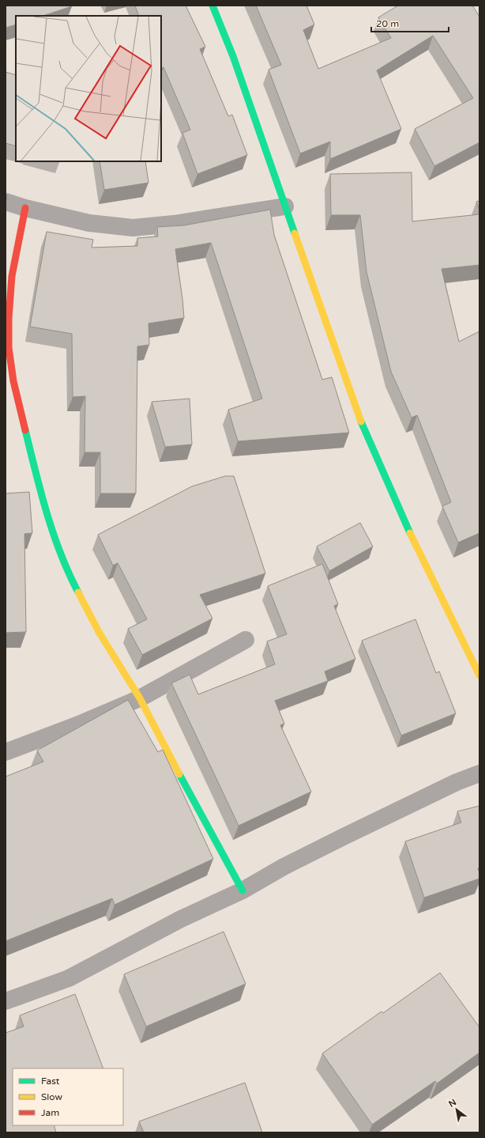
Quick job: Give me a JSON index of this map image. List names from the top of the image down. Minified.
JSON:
{"legend":["Fast","Slow","Jam"],"scale_bar":"20 m","north":"top left"}
